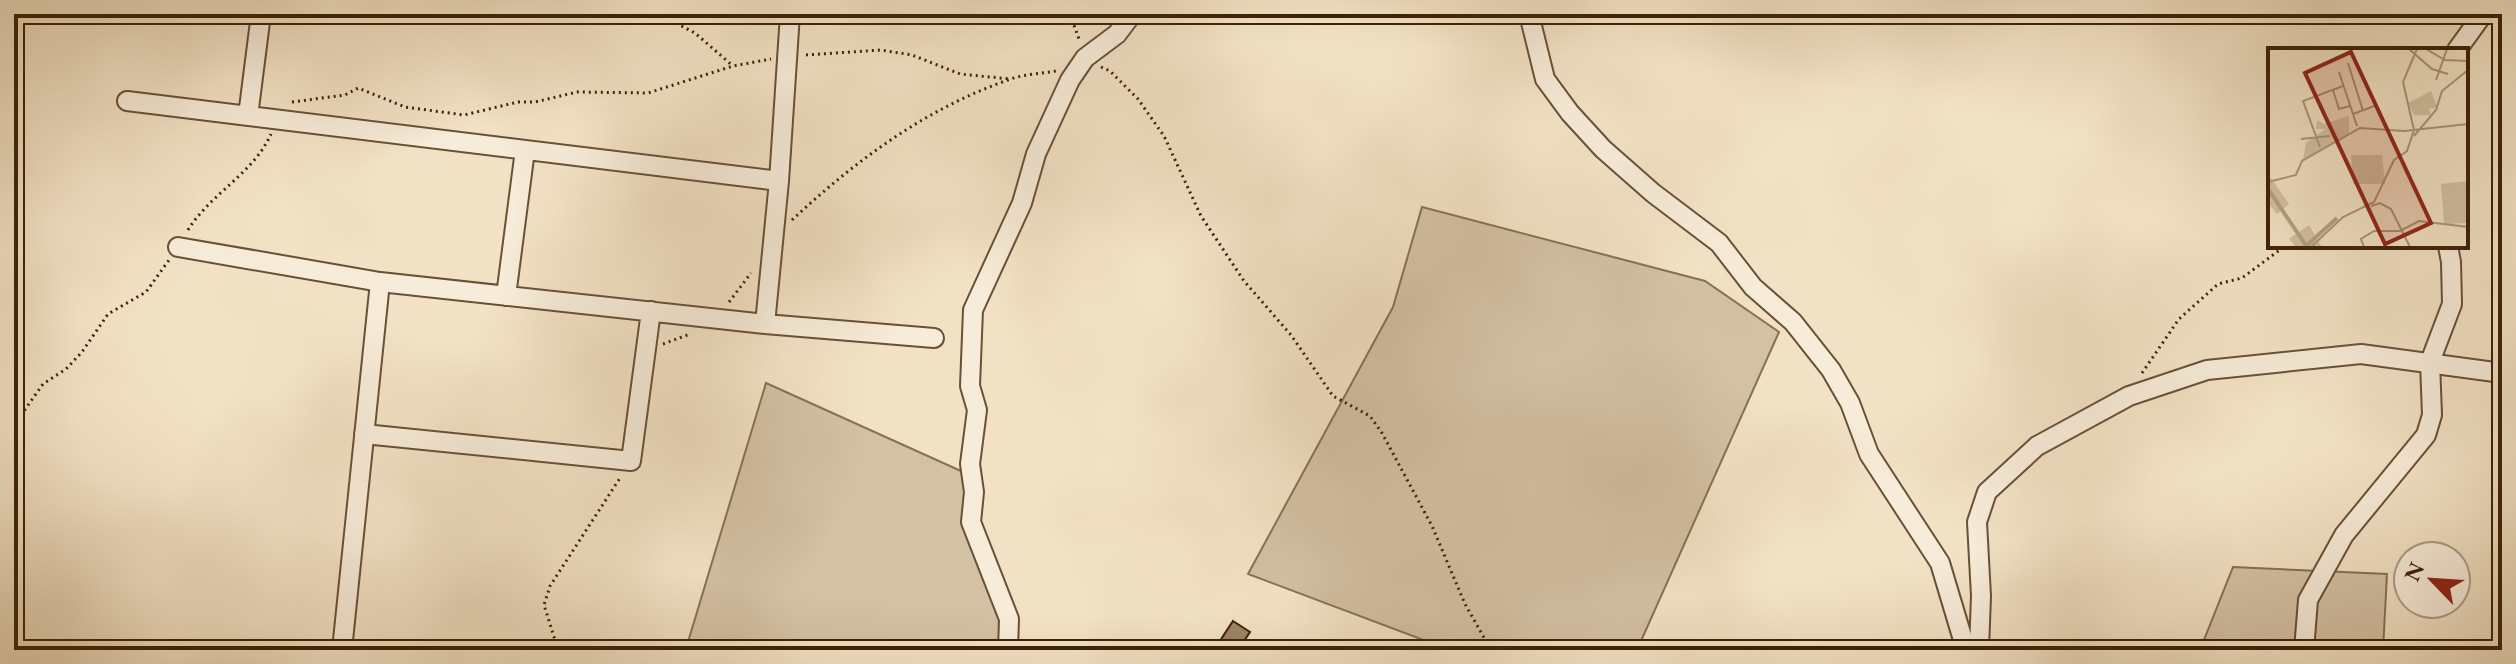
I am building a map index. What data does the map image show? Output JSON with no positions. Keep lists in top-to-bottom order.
{
  "north": "top left"
}
